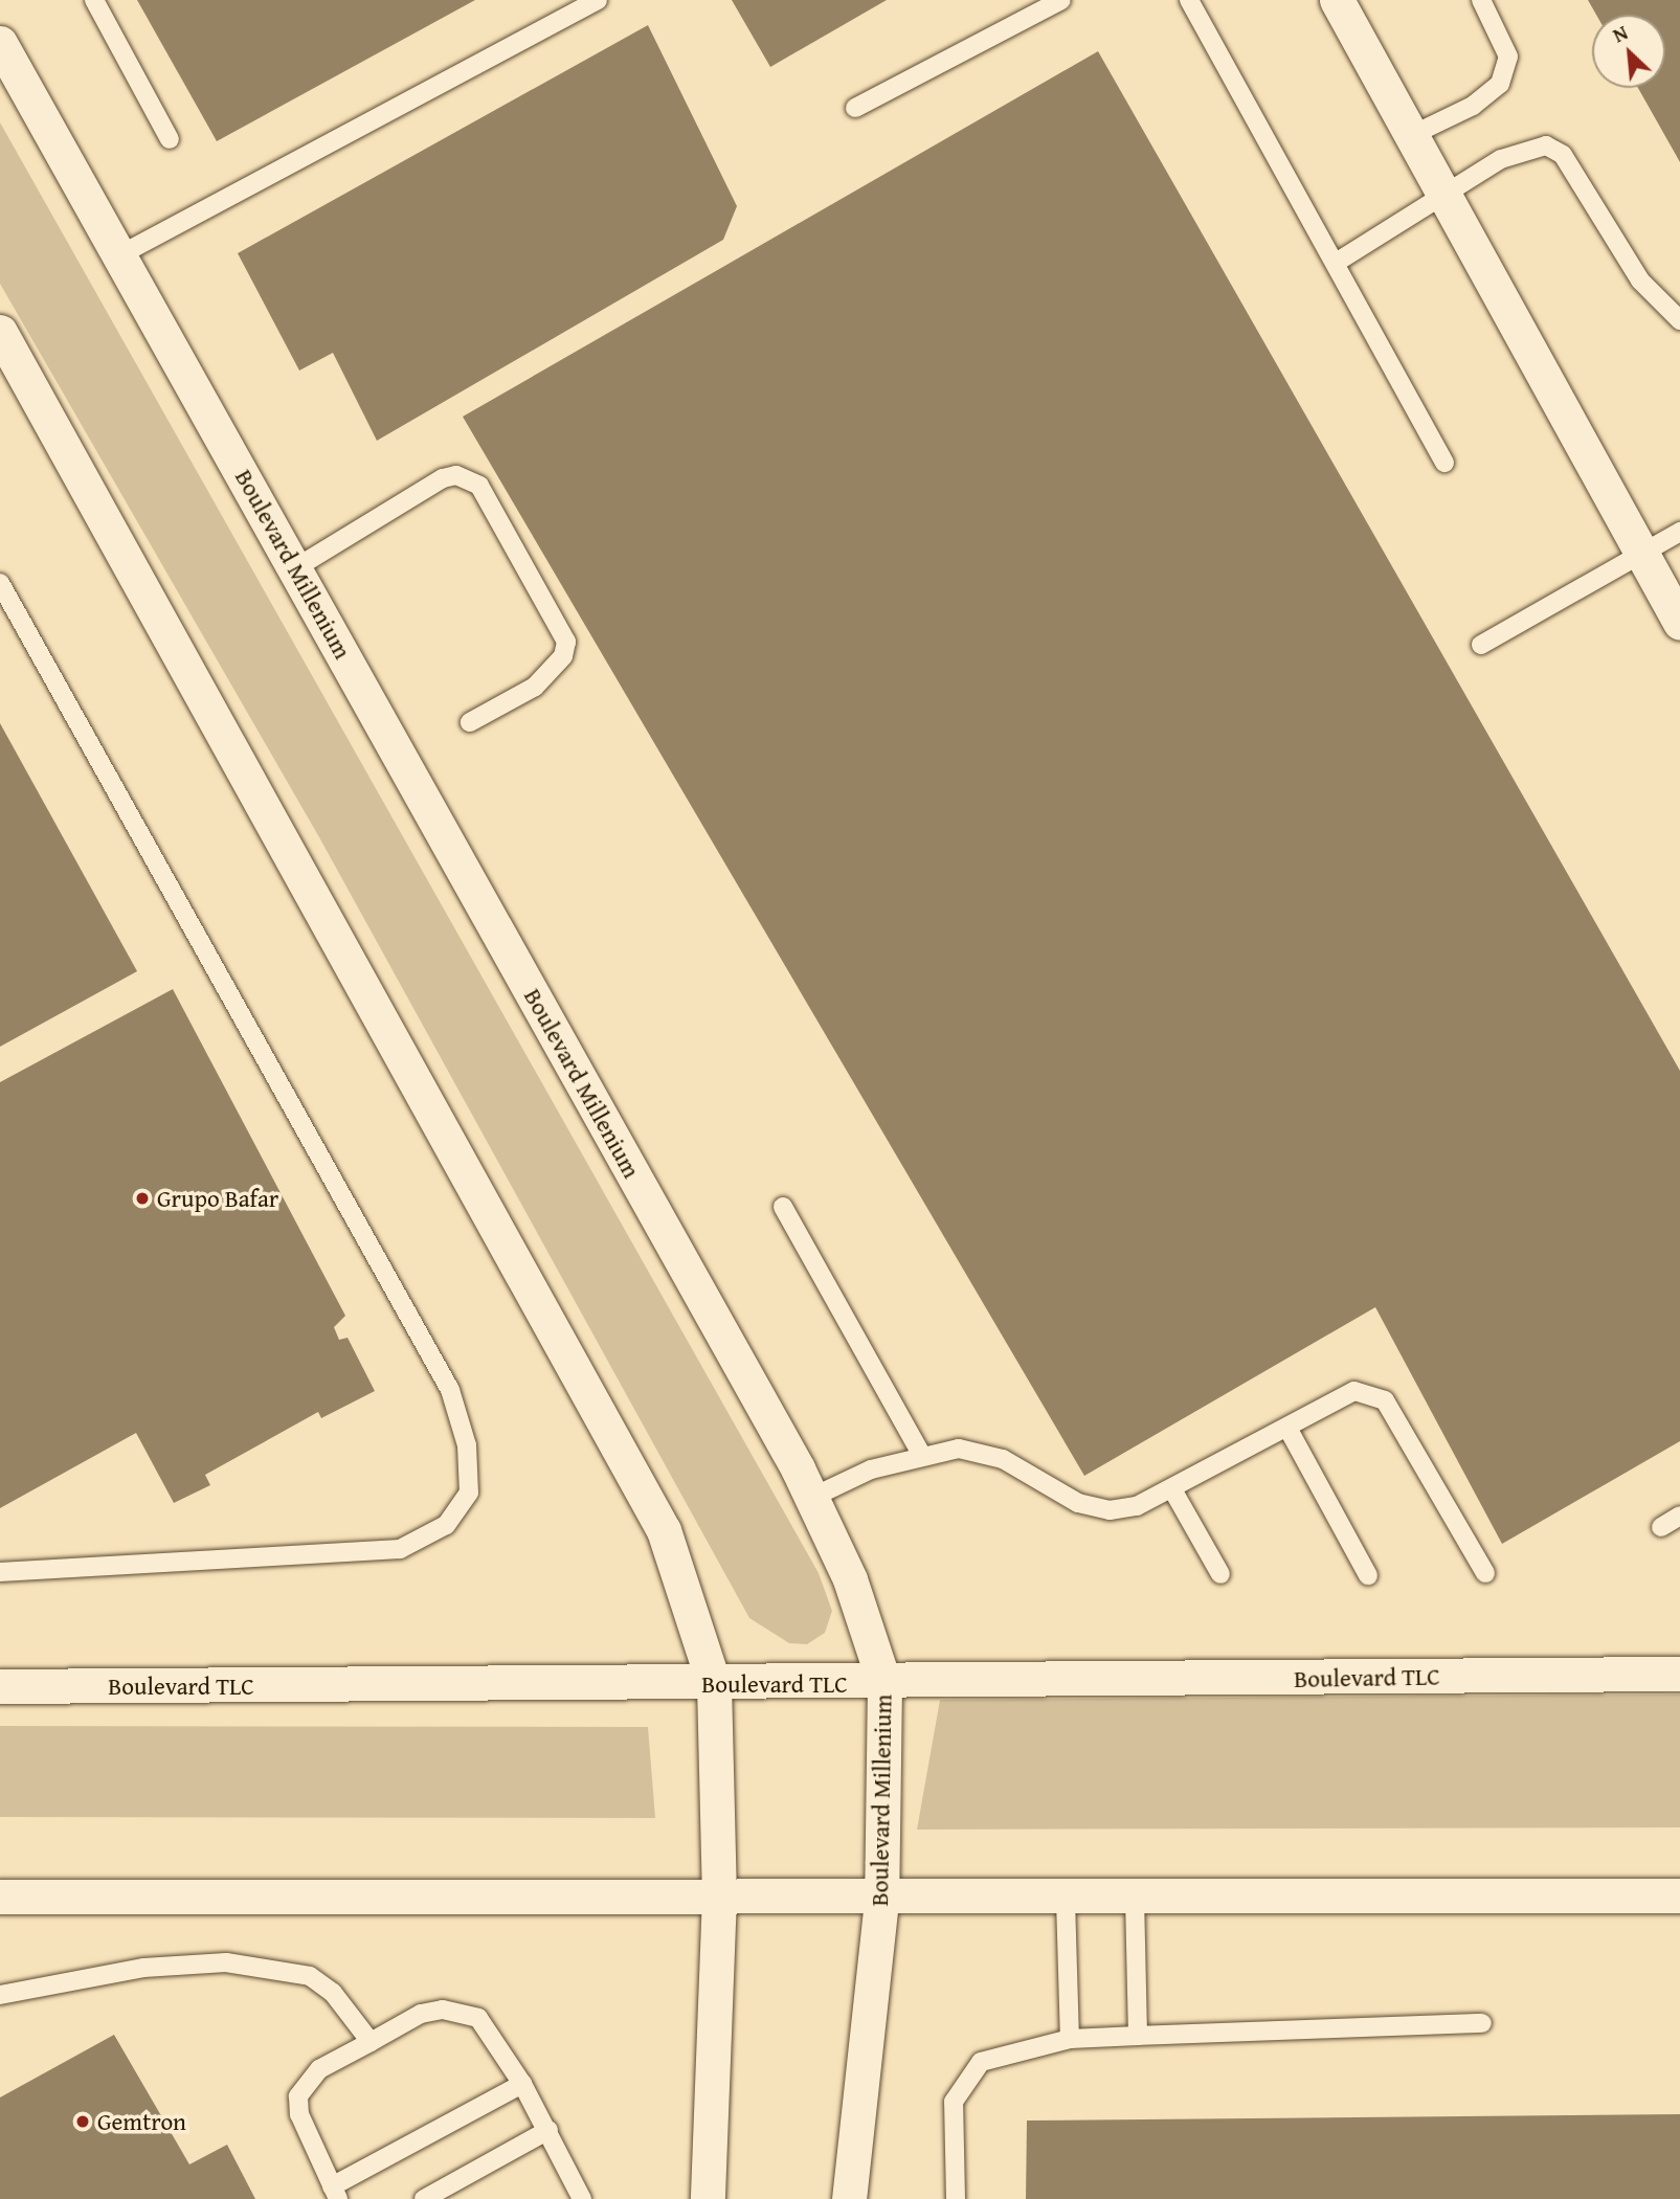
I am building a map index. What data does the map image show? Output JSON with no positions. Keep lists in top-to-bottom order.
{
  "streets": {
    "street": ["Boulevard Millenium", "Boulevard TLC"]
  },
  "crossings": [
    ["Boulevard Millenium", "Boulevard TLC"]
  ],
  "places": ["Grupo Bafar", "Gemtron"],
  "north": "top left"
}
